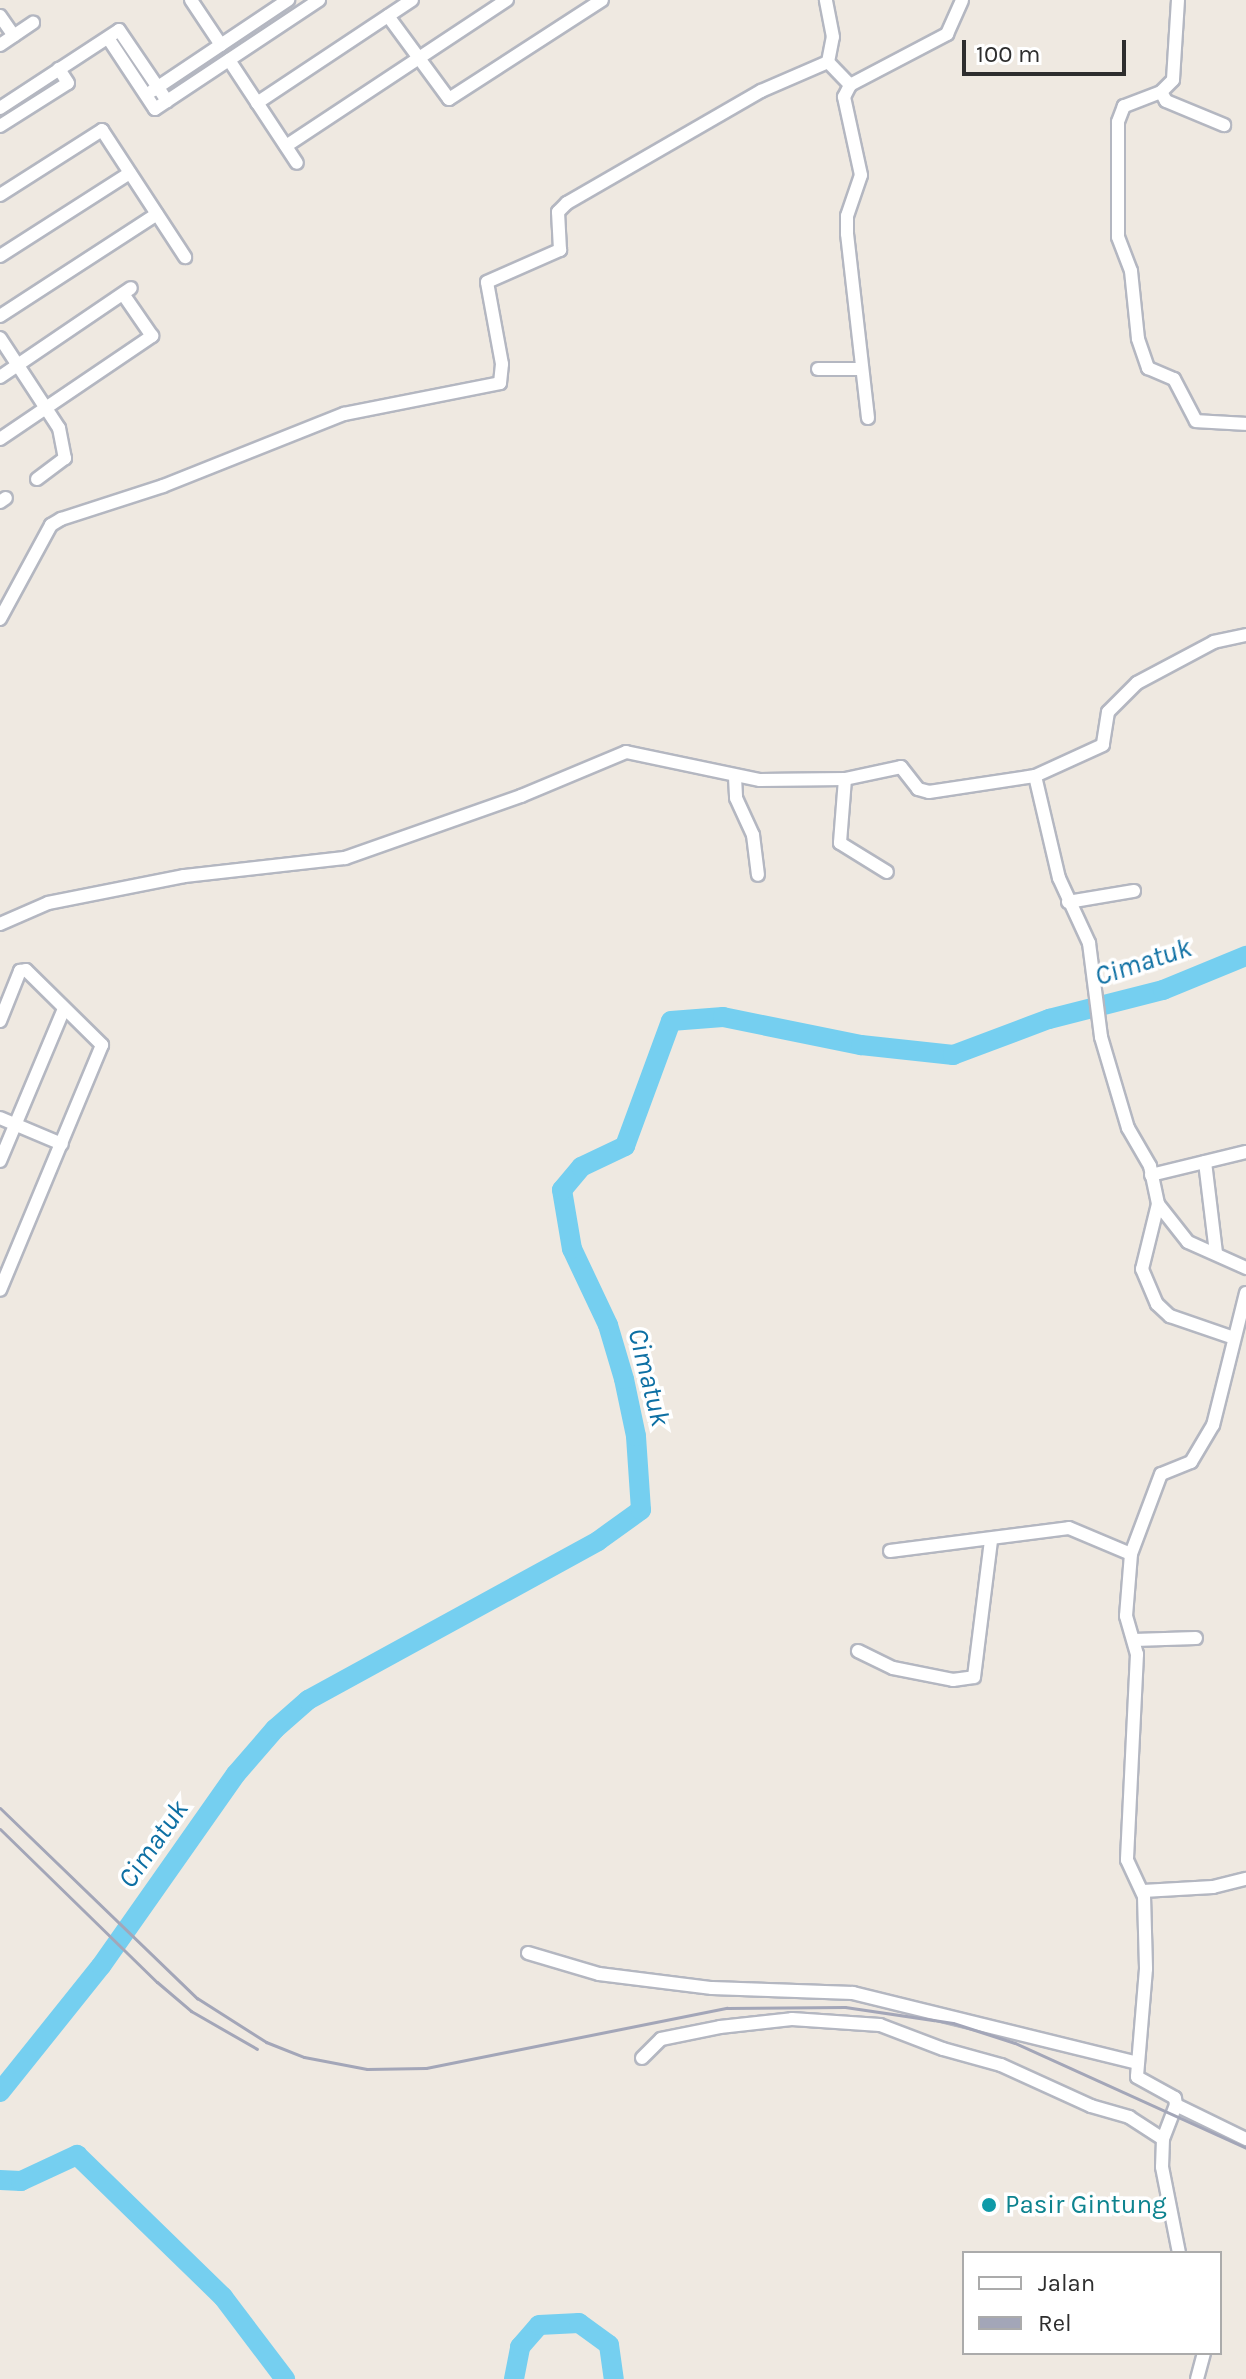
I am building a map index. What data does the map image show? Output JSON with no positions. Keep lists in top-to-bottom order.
{
  "water": ["Cimatuk"],
  "places": ["Pasir Gintung"],
  "legend": ["Jalan", "Rel"],
  "scale_bar": "100 m"
}
